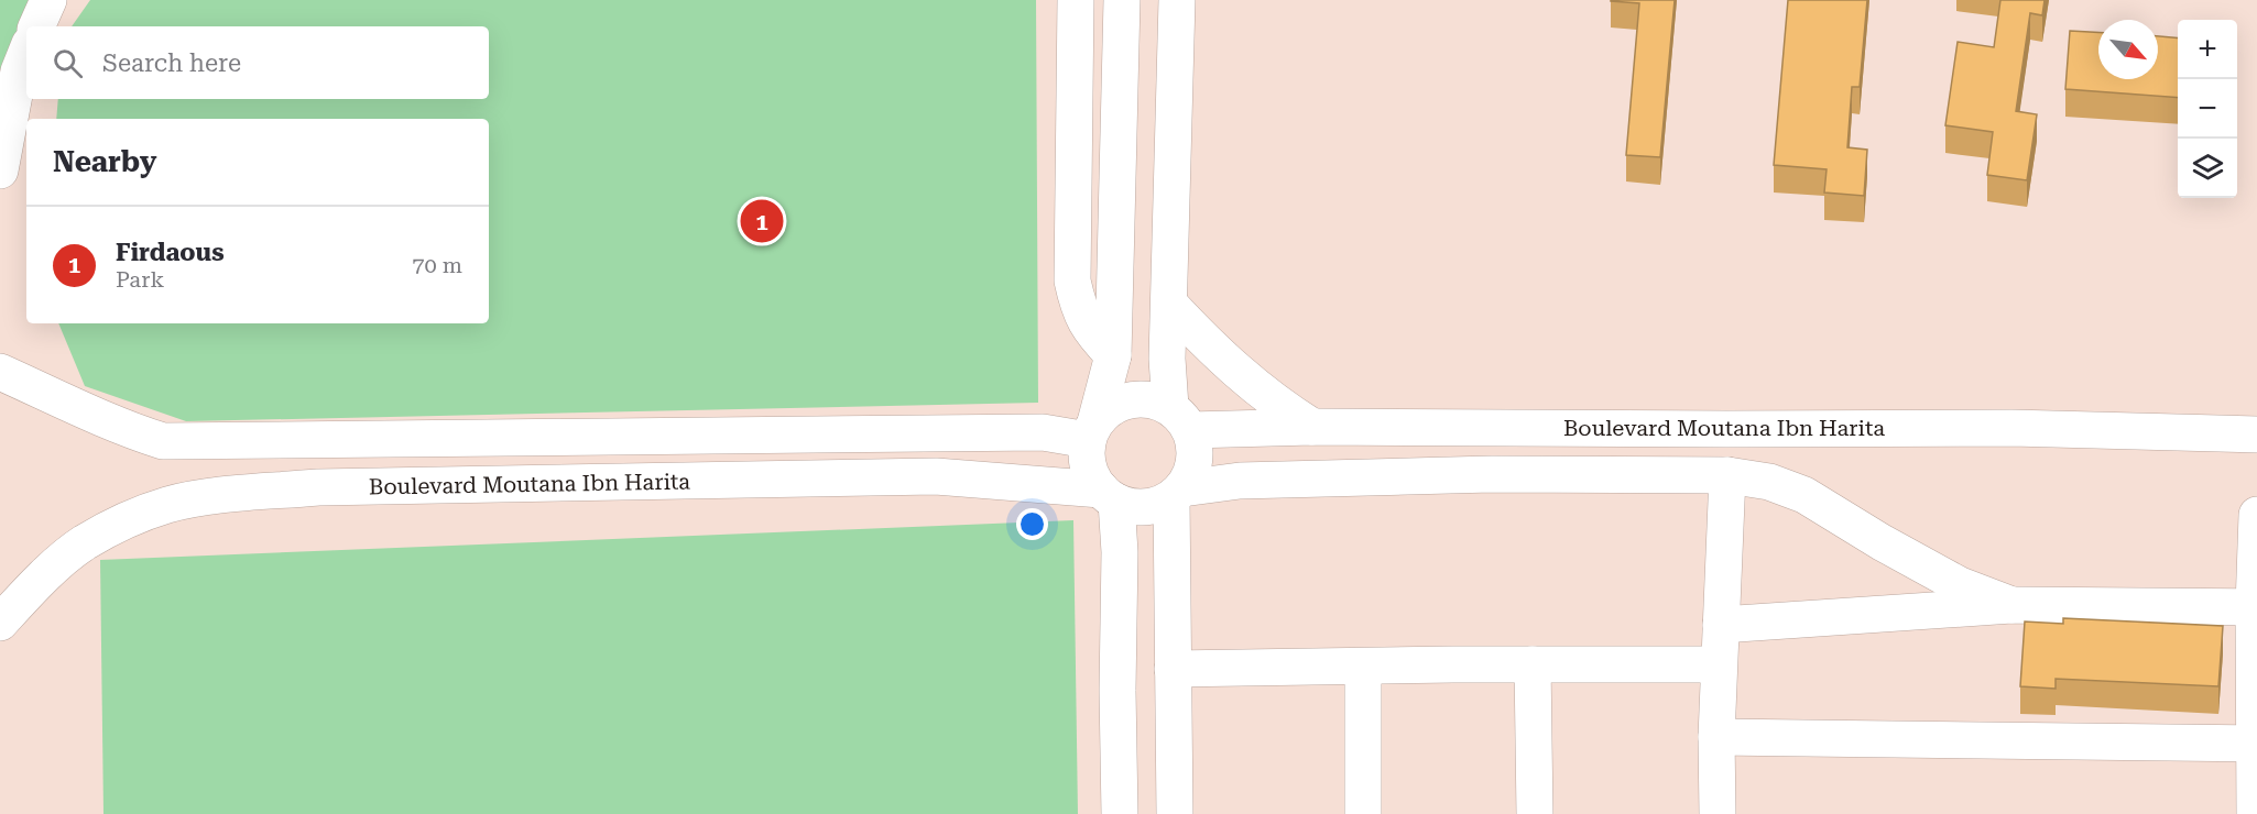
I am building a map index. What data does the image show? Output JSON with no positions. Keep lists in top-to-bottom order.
{
  "streets": {
    "street": ["Boulevard Moutana Ibn Harita"]
  },
  "north": "bottom right",
  "page": {
    "map_buttons": ["+", "−"],
    "search": "Search here",
    "heading": "Nearby",
    "pins": "1",
    "list": [
      {
        "mark": "1",
        "name": "Firdaous",
        "note": "Park",
        "value": "70 m"
      }
    ]
  }
}
